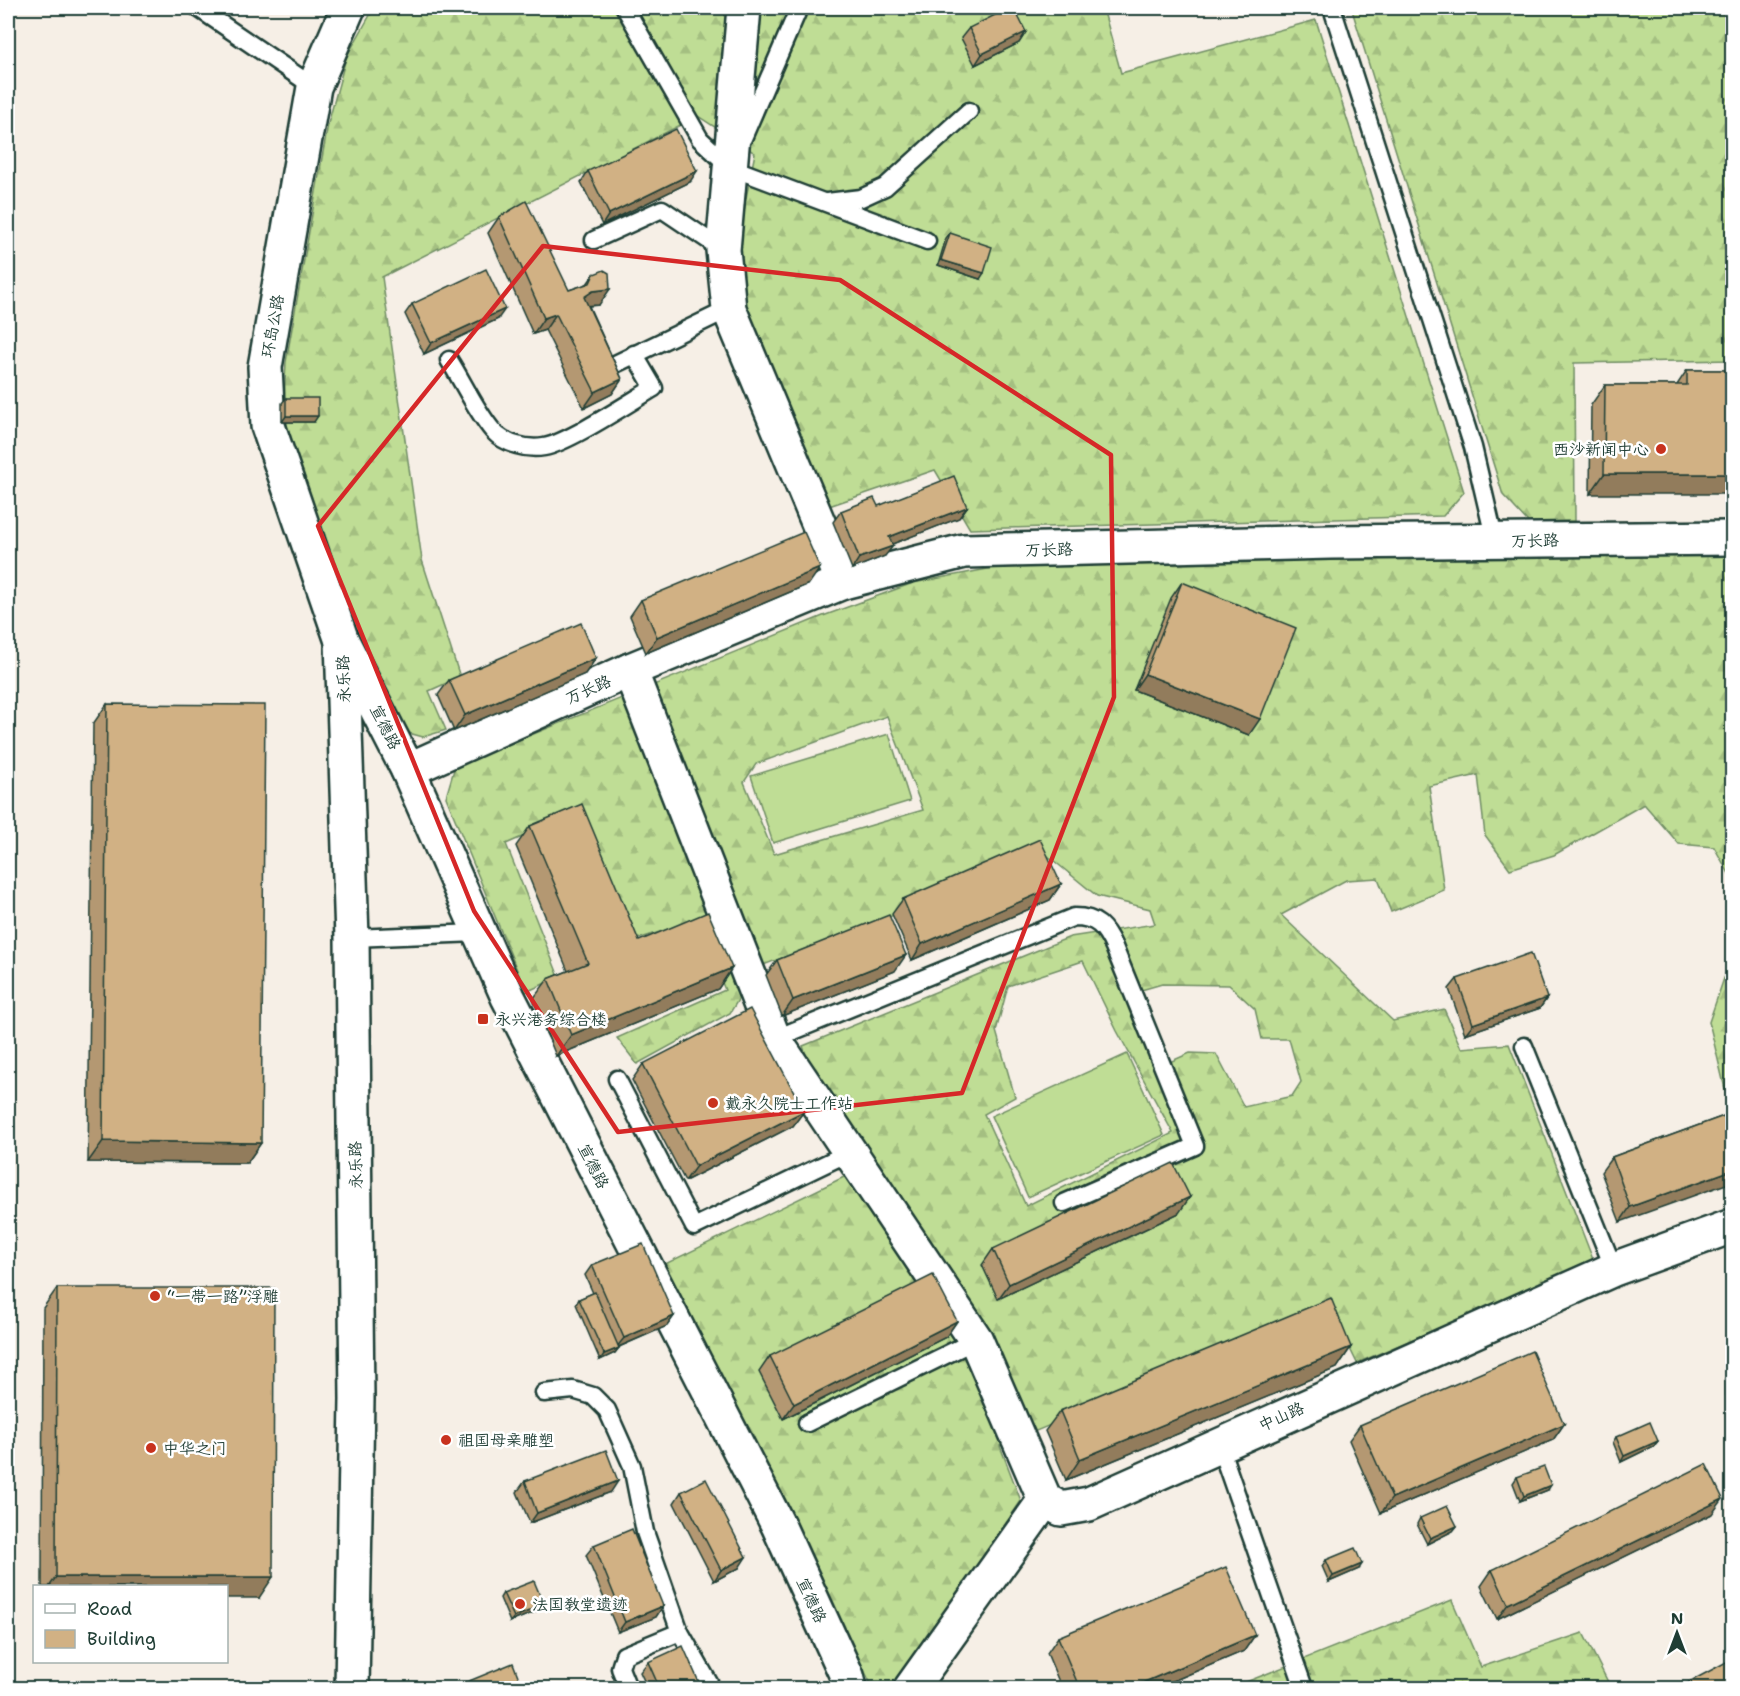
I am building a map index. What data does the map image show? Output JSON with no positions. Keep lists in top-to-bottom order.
{
  "streets": {
    "street": [
      "环岛公路",
      "万长路",
      "永乐路",
      "宣德路",
      "中山路"
    ]
  },
  "crossings": [
    ["环岛公路", "永乐路"],
    ["环岛公路", "宣德路"],
    ["万长路", "宣德路"],
    ["永乐路", "宣德路"]
  ],
  "places": {
    "other": [
      "西沙新闻中心",
      "戴永久院士工作站",
      "“一带一路”浮雕",
      "祖国母亲雕塑",
      "中华之门",
      "法国教堂遗迹"
    ],
    "transit": ["永兴港务综合楼"]
  },
  "legend": ["Road", "Building"],
  "north": "top"
}
